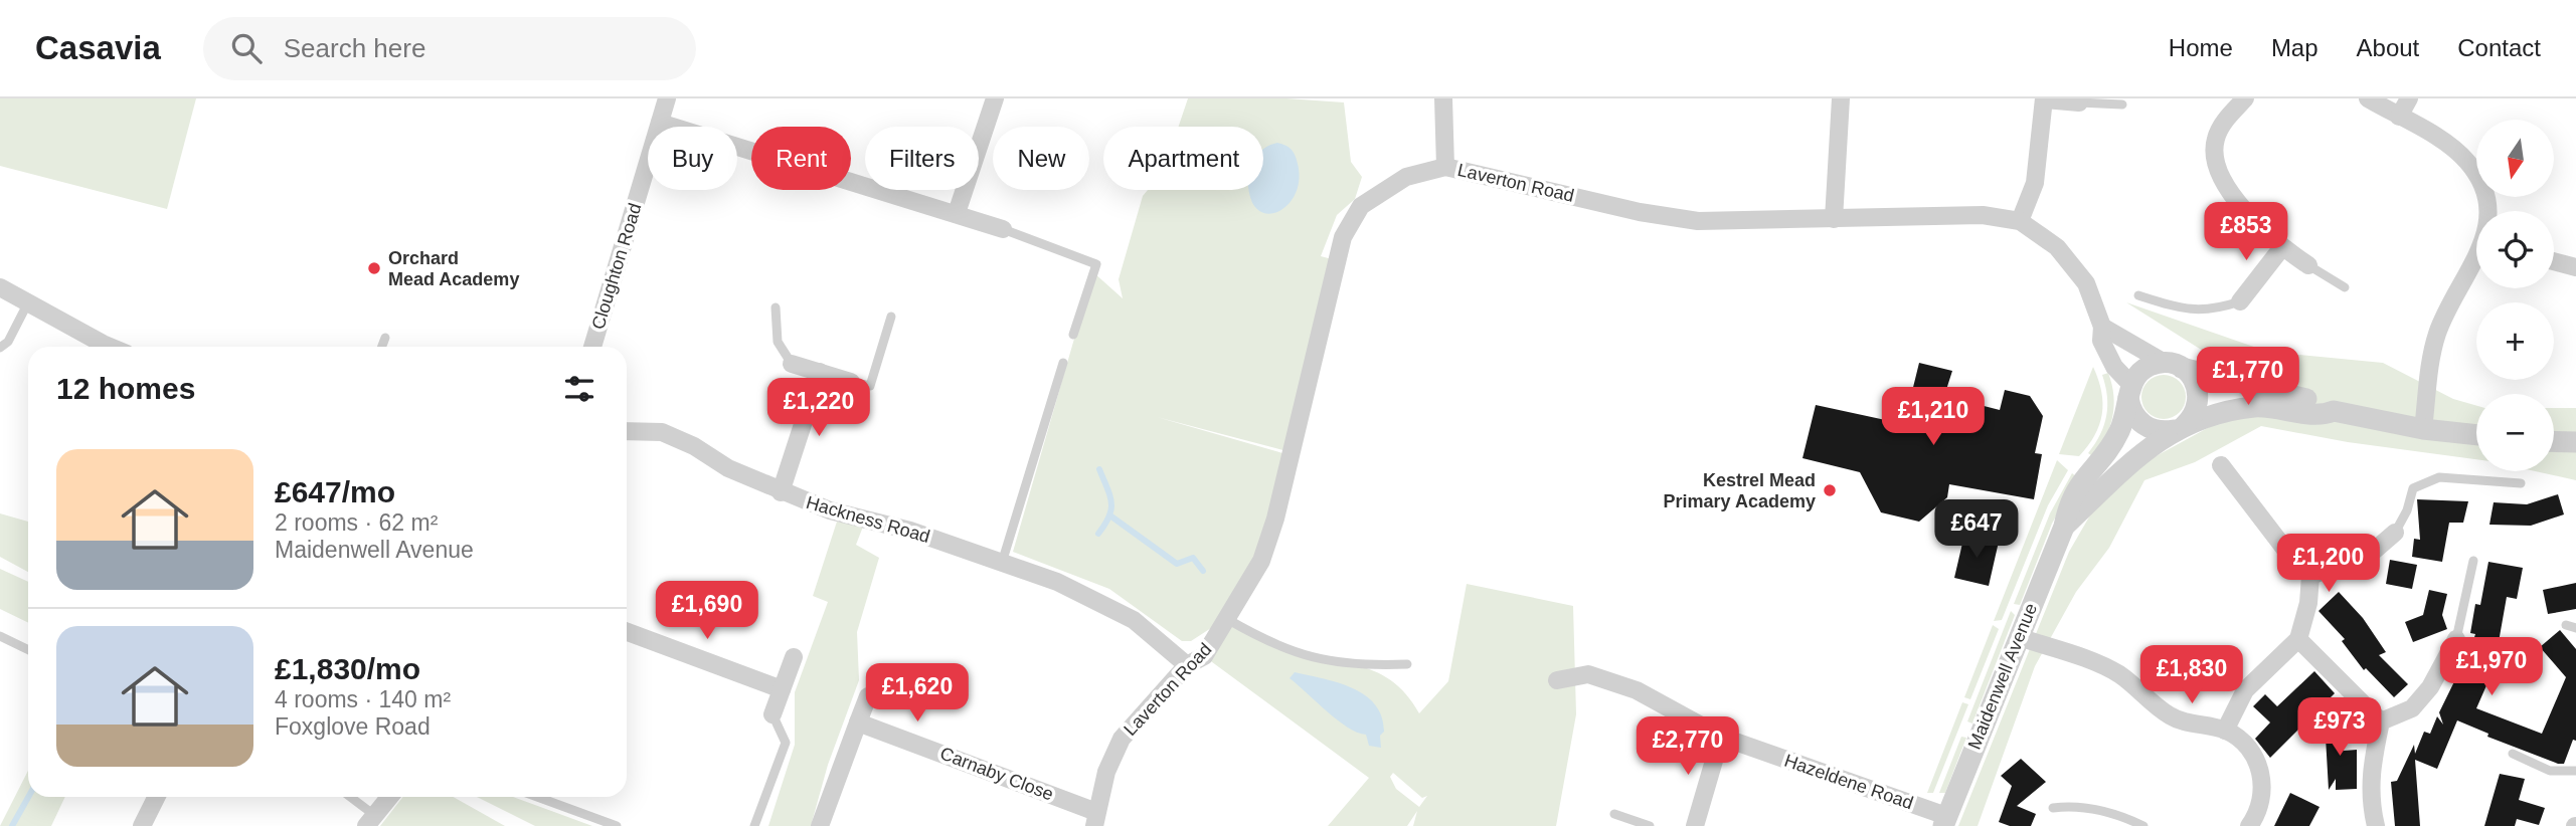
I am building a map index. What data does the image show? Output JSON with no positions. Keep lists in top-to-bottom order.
{
  "streets": {
    "street": [
      "Laverton Road",
      "Cloughton Road",
      "Hackness Road",
      "Maidenwell Avenue",
      "Carnaby Close",
      "Hazeldene Road"
    ]
  },
  "crossings": [
    ["Laverton Road", "Hackness Road"],
    ["Laverton Road", "Maidenwell Avenue"],
    ["Laverton Road", "Carnaby Close"],
    ["Maidenwell Avenue", "Hazeldene Road"]
  ],
  "places": ["Orchard Mead Academy", "Kestrel Mead Primary Academy"],
  "north": "bottom",
  "page": {
    "header": "Casavia",
    "search": "Search here",
    "nav": [
      "Home",
      "Map",
      "About",
      "Contact"
    ],
    "map_buttons": ["+", "−"],
    "chip": [
      "Buy",
      "Rent",
      "Filters",
      "New",
      "Apartment"
    ],
    "price": [
      "£853",
      "£1,770",
      "£1,220",
      "£1,210",
      "£647",
      "£1,200",
      "£1,690",
      "£1,970",
      "£1,830",
      "£1,620",
      "£973",
      "£2,770"
    ],
    "heading": "12 homes",
    "list": [
      {
        "name": "£647/mo",
        "note": "2 rooms · 62 m² · Maidenwell Avenue"
      },
      {
        "name": "£1,830/mo",
        "note": "4 rooms · 140 m² · Foxglove Road"
      }
    ]
  }
}
